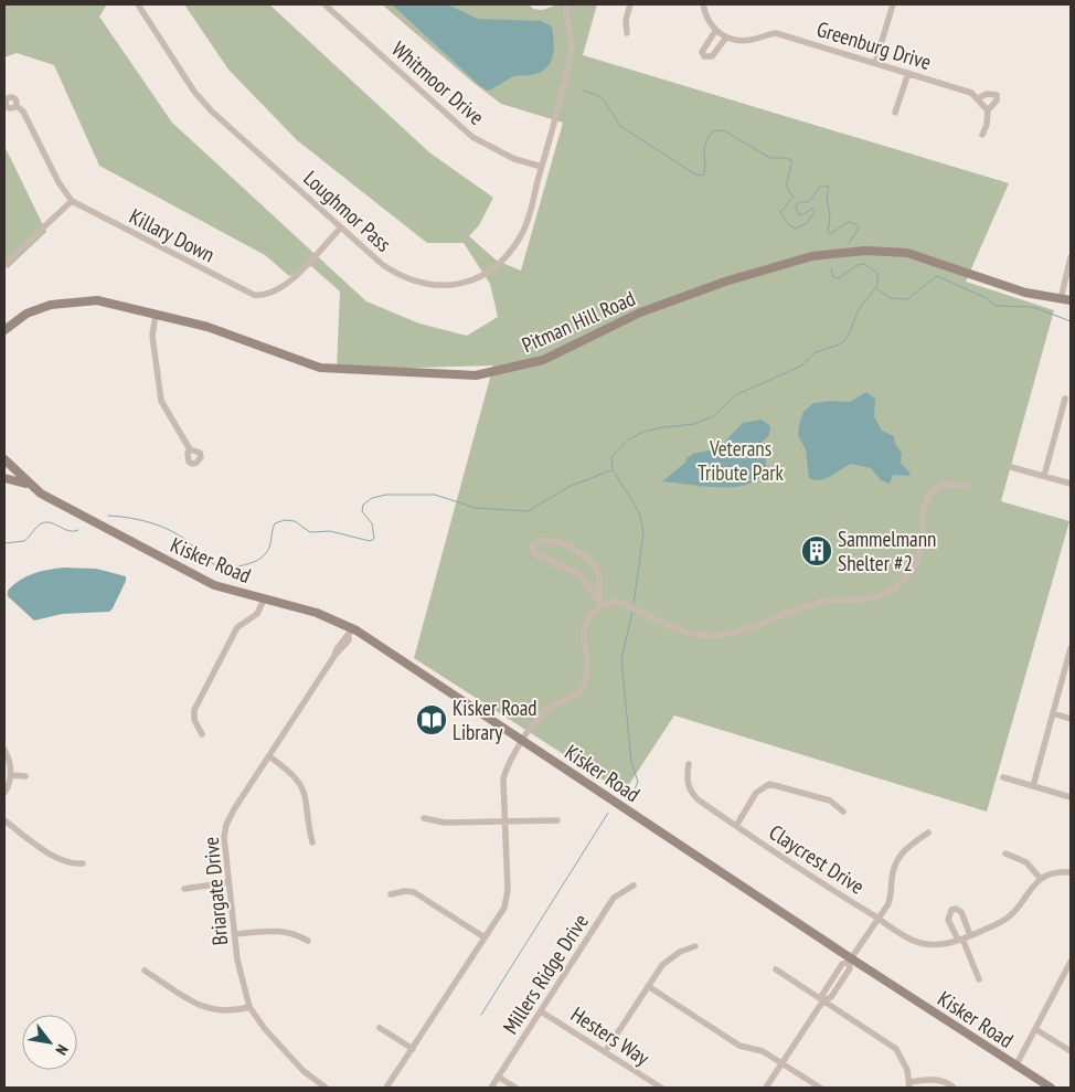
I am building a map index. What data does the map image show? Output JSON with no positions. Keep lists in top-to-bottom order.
{
  "streets": {
    "main road": ["Pitman Hill Road", "Kisker Road"],
    "street": [
      "Greenburg Drive",
      "Whitmoor Drive",
      "Loughmor Pass",
      "Killary Down",
      "Claycrest Drive",
      "Briargate Drive",
      "Millers Ridge Drive",
      "Hesters Way"
    ]
  },
  "crossings": [
    ["Whitmoor Drive", "Loughmor Pass"],
    ["Loughmor Pass", "Killary Down"],
    ["Kisker Road", "Briargate Drive"],
    ["Millers Ridge Drive", "Hesters Way"]
  ],
  "parks": ["Veterans Tribute Park"],
  "places": {
    "building": ["Sammelmann Shelter #2"],
    "library": ["Kisker Road Library"]
  },
  "north": "bottom right"
}
